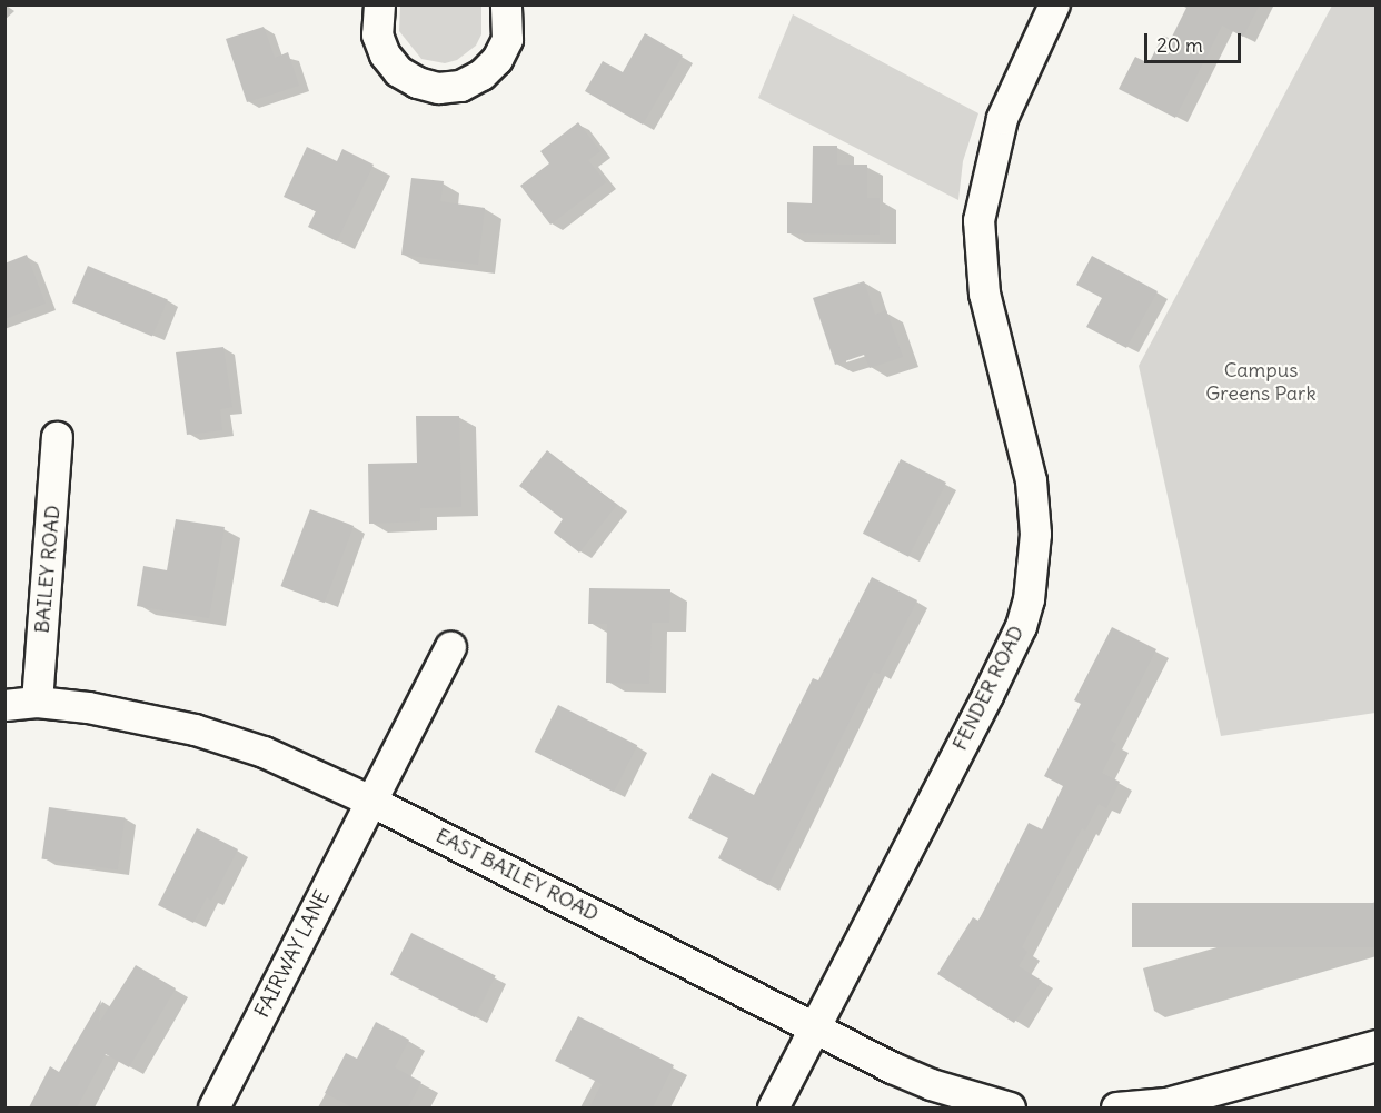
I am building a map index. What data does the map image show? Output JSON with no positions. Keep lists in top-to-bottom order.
{
  "streets": {
    "street": [
      "BAILEY ROAD",
      "FENDER ROAD",
      "EAST BAILEY ROAD",
      "FAIRWAY LANE"
    ]
  },
  "crossings": [
    ["BAILEY ROAD", "EAST BAILEY ROAD"],
    ["FENDER ROAD", "EAST BAILEY ROAD"],
    ["EAST BAILEY ROAD", "FAIRWAY LANE"]
  ],
  "parks": ["Campus Greens Park"],
  "scale_bar": "20 m"
}
